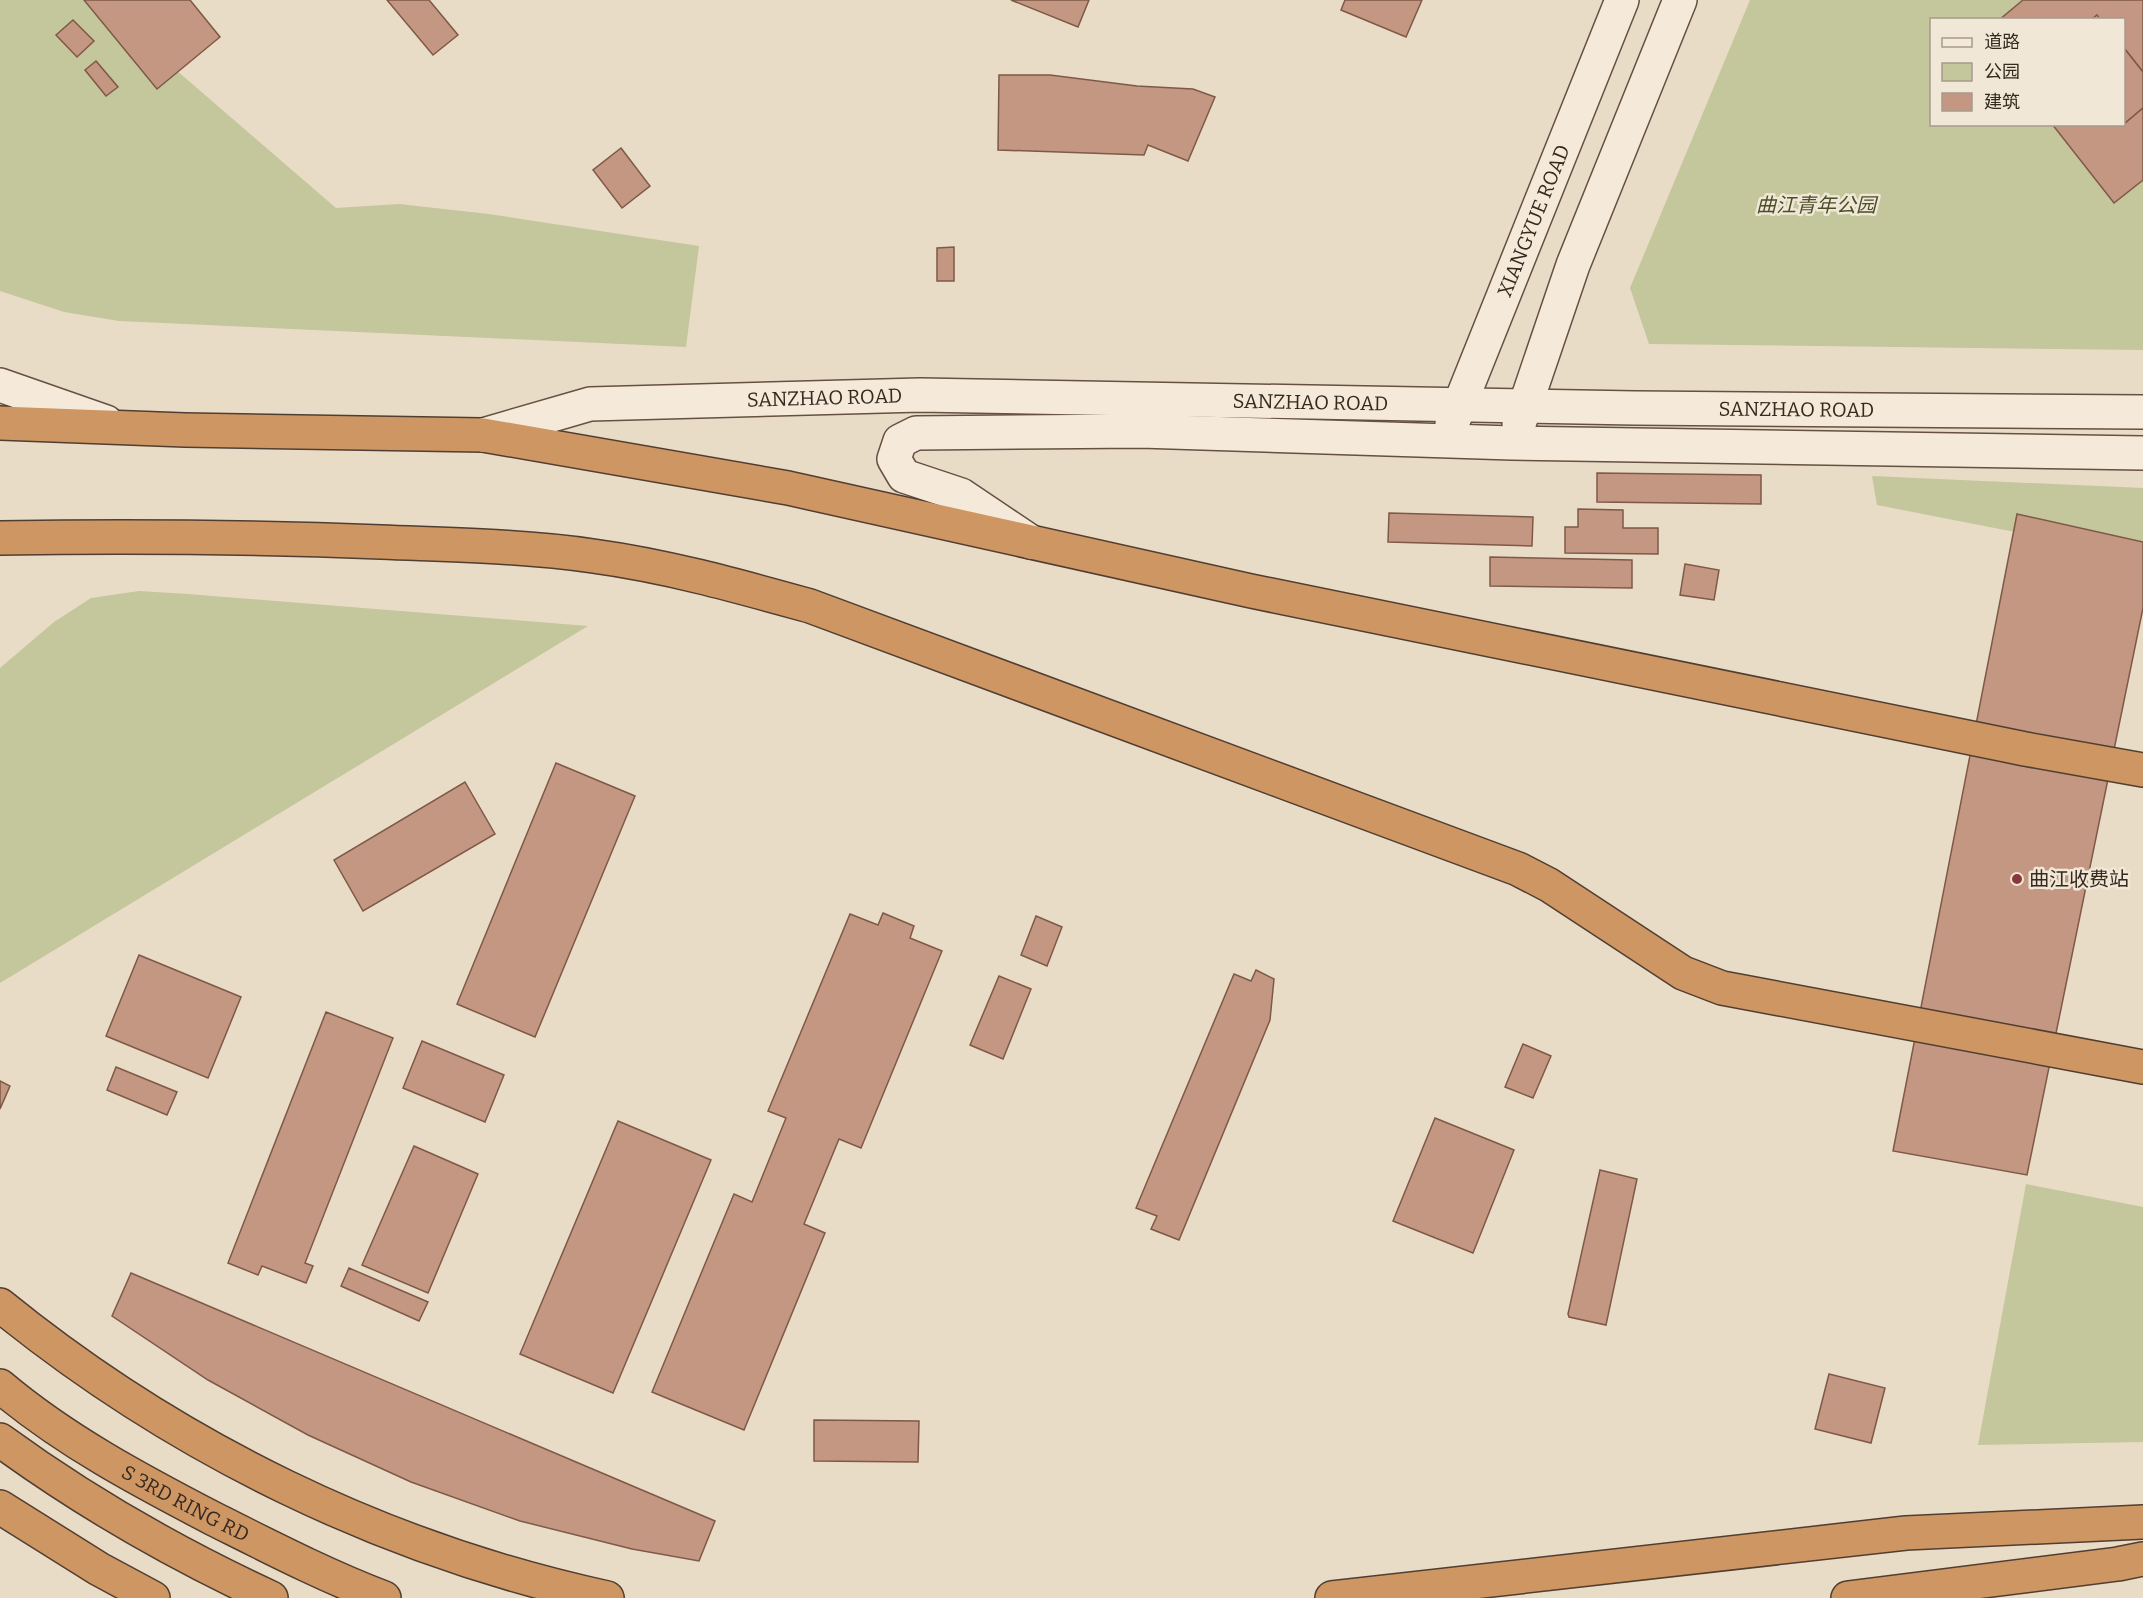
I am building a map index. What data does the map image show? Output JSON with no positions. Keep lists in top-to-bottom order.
{
  "streets": {
    "highway": ["S 3RD RING RD"],
    "street": ["XIANGYUE ROAD", "SANZHAO ROAD"]
  },
  "crossings": [
    ["XIANGYUE ROAD", "SANZHAO ROAD"]
  ],
  "parks": ["曲江青年公园"],
  "places": ["曲江收费站"],
  "legend": ["道路", "公园", "建筑"]
}
